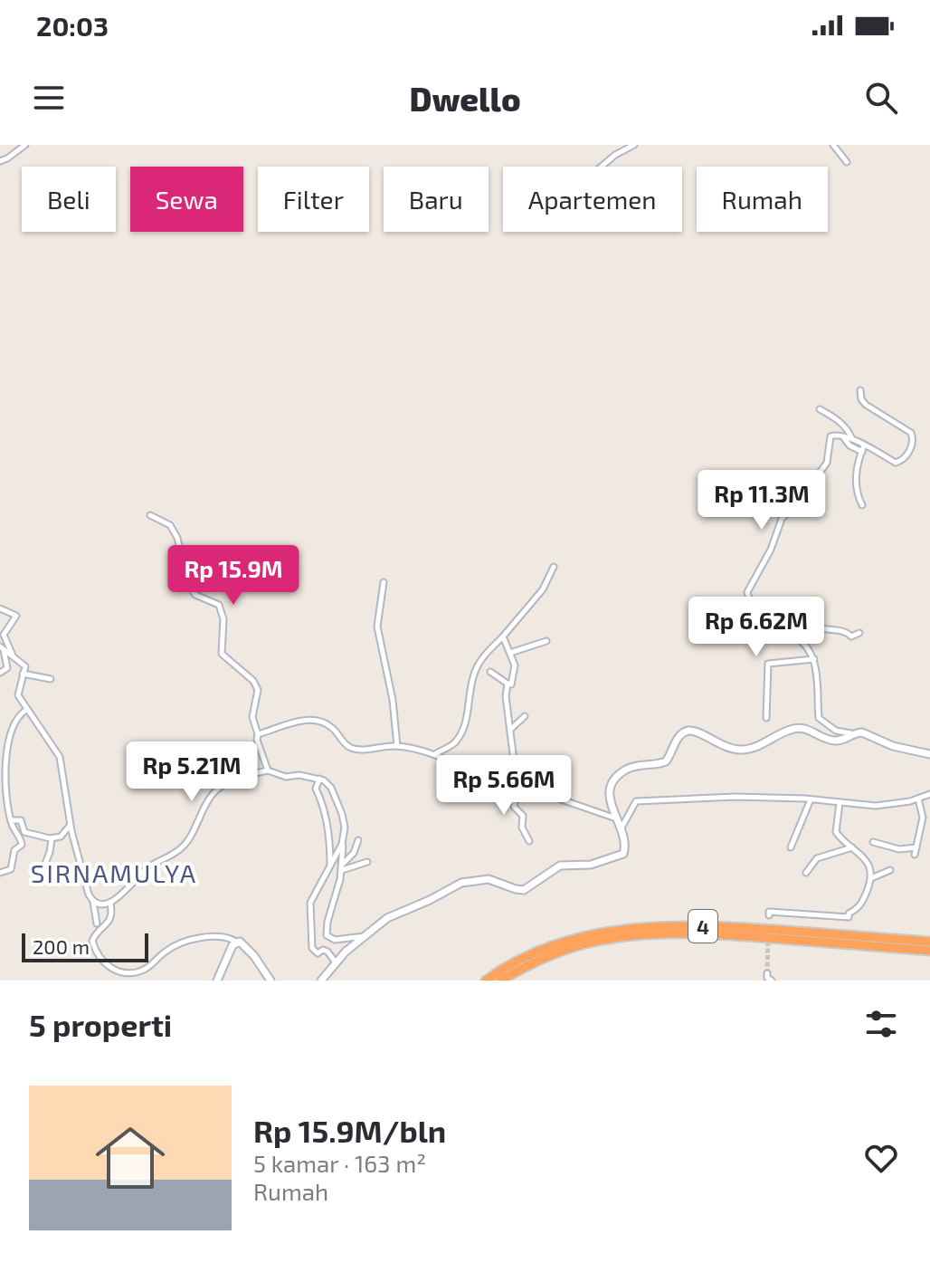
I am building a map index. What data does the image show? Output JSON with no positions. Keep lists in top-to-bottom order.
{
  "streets": {
    "highway": ["4"]
  },
  "districts": ["SIRNAMULYA"],
  "scale_bar": "200 m",
  "page": {
    "status": "20:03",
    "header": "Dwello",
    "chip": [
      "Beli",
      "Sewa",
      "Filter",
      "Baru",
      "Apartemen",
      "Rumah"
    ],
    "price": [
      "Rp 11.3M",
      "Rp 15.9M",
      "Rp 6.62M",
      "Rp 5.21M",
      "Rp 5.66M"
    ],
    "scale": "200 m",
    "heading": "5 properti",
    "list": [
      {
        "name": "Rp 15.9M/bln",
        "note": "5 kamar · 163 m² · Rumah"
      }
    ]
  }
}
